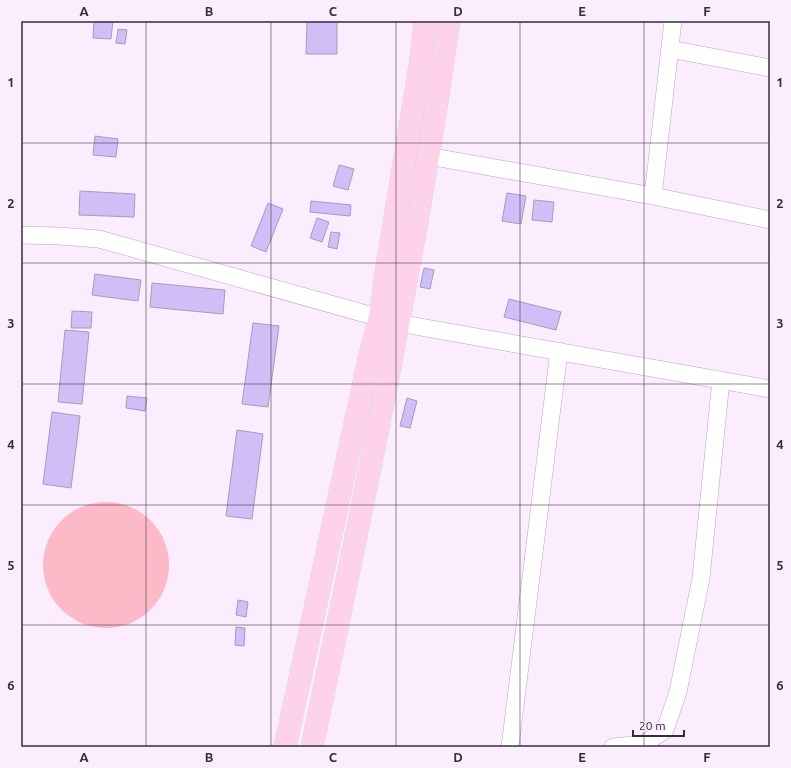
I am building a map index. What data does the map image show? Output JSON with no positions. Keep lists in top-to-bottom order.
{
  "scale_bar": "20 m",
  "grid": {
    "columns": [
      "A",
      "B",
      "C",
      "D",
      "E",
      "F"
    ],
    "rows": [
      "1",
      "2",
      "3",
      "4",
      "5",
      "6"
    ]
  }
}
